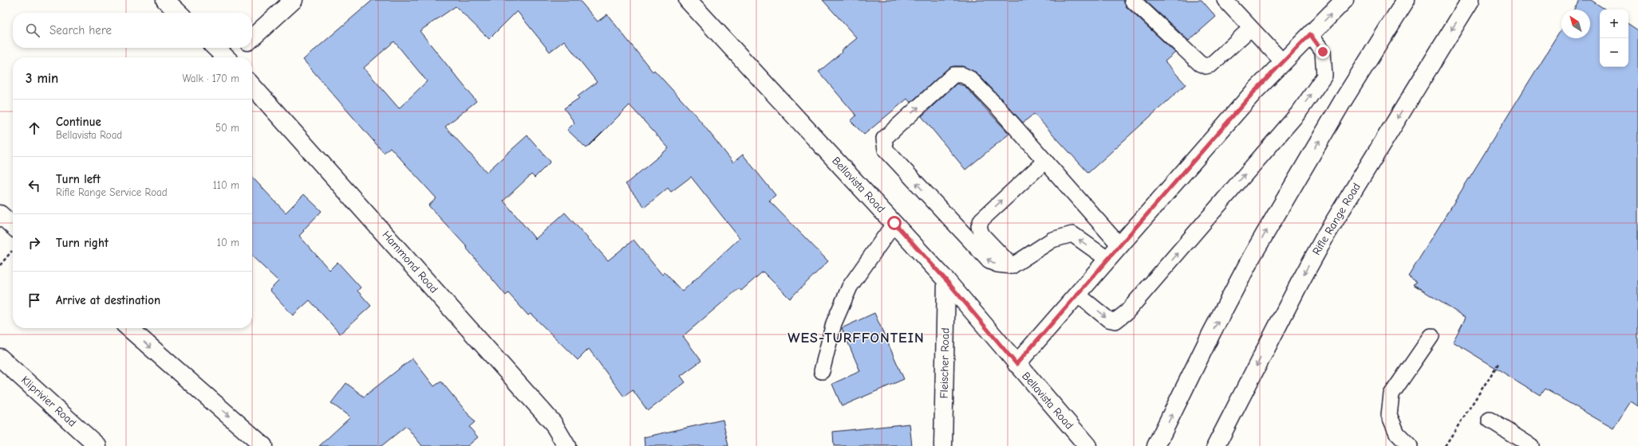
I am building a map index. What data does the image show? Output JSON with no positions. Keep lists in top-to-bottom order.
{
  "streets": {
    "street": [
      "Bellavista Road",
      "Rifle Range Road",
      "Hammond Road",
      "Fleischer Road",
      "Kliprivier Road"
    ]
  },
  "crossings": [
    ["Bellavista Road", "Fleischer Road"]
  ],
  "districts": ["WES-TURFFONTEIN"],
  "north": "top left",
  "page": {
    "map_buttons": ["+", "−"],
    "search": "Search here",
    "heading": ["3 min", "Walk · 170 m"],
    "list": [
      ["Continue", "Bellavista Road", "50 m"],
      ["Turn left", "Rifle Range Service Road", "110 m"],
      ["Turn right", "10 m"],
      "Arrive at destination"
    ]
  }
}
